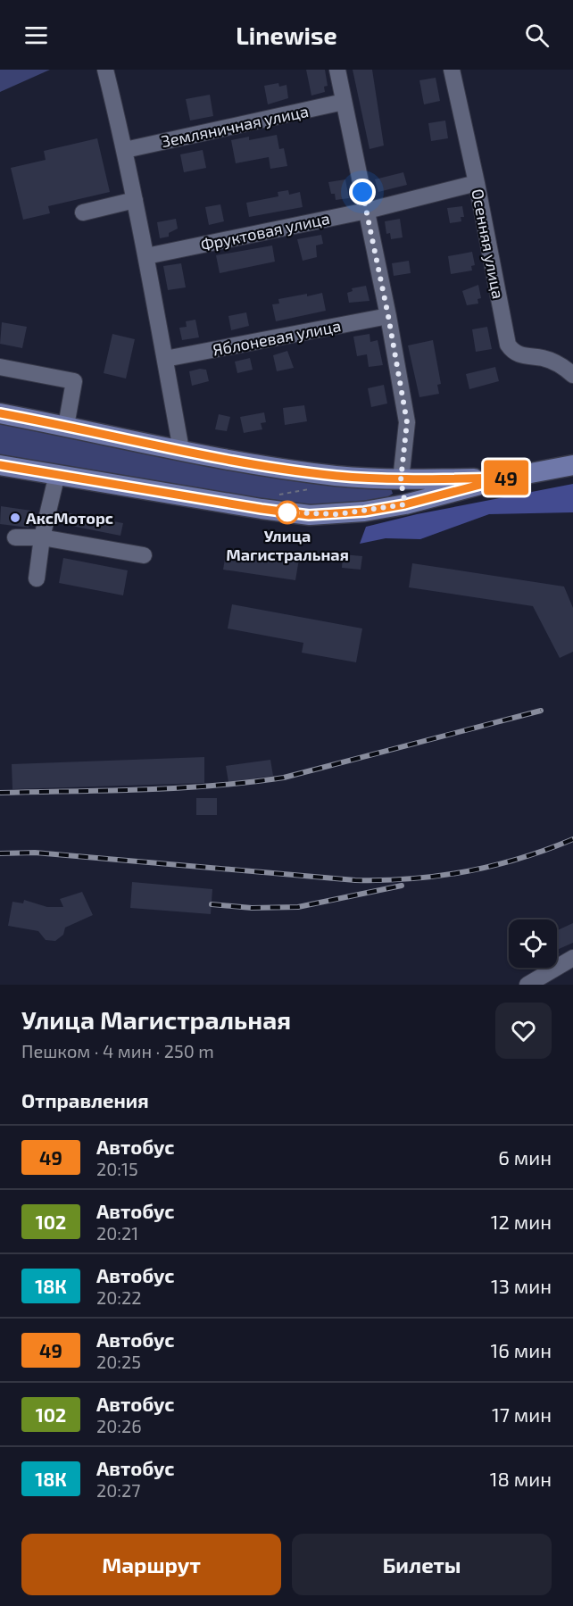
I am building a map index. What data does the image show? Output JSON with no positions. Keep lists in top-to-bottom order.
{
  "streets": {
    "street": [
      "Земляничная улица",
      "Фруктовая улица",
      "Осенняя улица",
      "Яблоневая улица"
    ]
  },
  "crossings": [
    ["Фруктовая улица", "Осенняя улица"]
  ],
  "places": ["Улица Магистральная", "АксМоторс"],
  "lines": ["bus line 49"],
  "page": {
    "header": "Linewise",
    "on_map": "49",
    "heading": [
      ["Улица Магистральная", "Пешком · 4 мин · 250 m"],
      "Отправления"
    ],
    "list": [
      {
        "mark": "49",
        "name": "Автобус",
        "note": "20:15",
        "value": "6 мин"
      },
      {
        "mark": "102",
        "name": "Автобус",
        "note": "20:21",
        "value": "12 мин"
      },
      {
        "mark": "18К",
        "name": "Автобус",
        "note": "20:22",
        "value": "13 мин"
      },
      {
        "mark": "49",
        "name": "Автобус",
        "note": "20:25",
        "value": "16 мин"
      },
      {
        "mark": "102",
        "name": "Автобус",
        "note": "20:26",
        "value": "17 мин"
      },
      {
        "mark": "18К",
        "name": "Автобус",
        "note": "20:27",
        "value": "18 мин"
      }
    ],
    "buttons": ["Маршрут", "Билеты"]
  }
}
